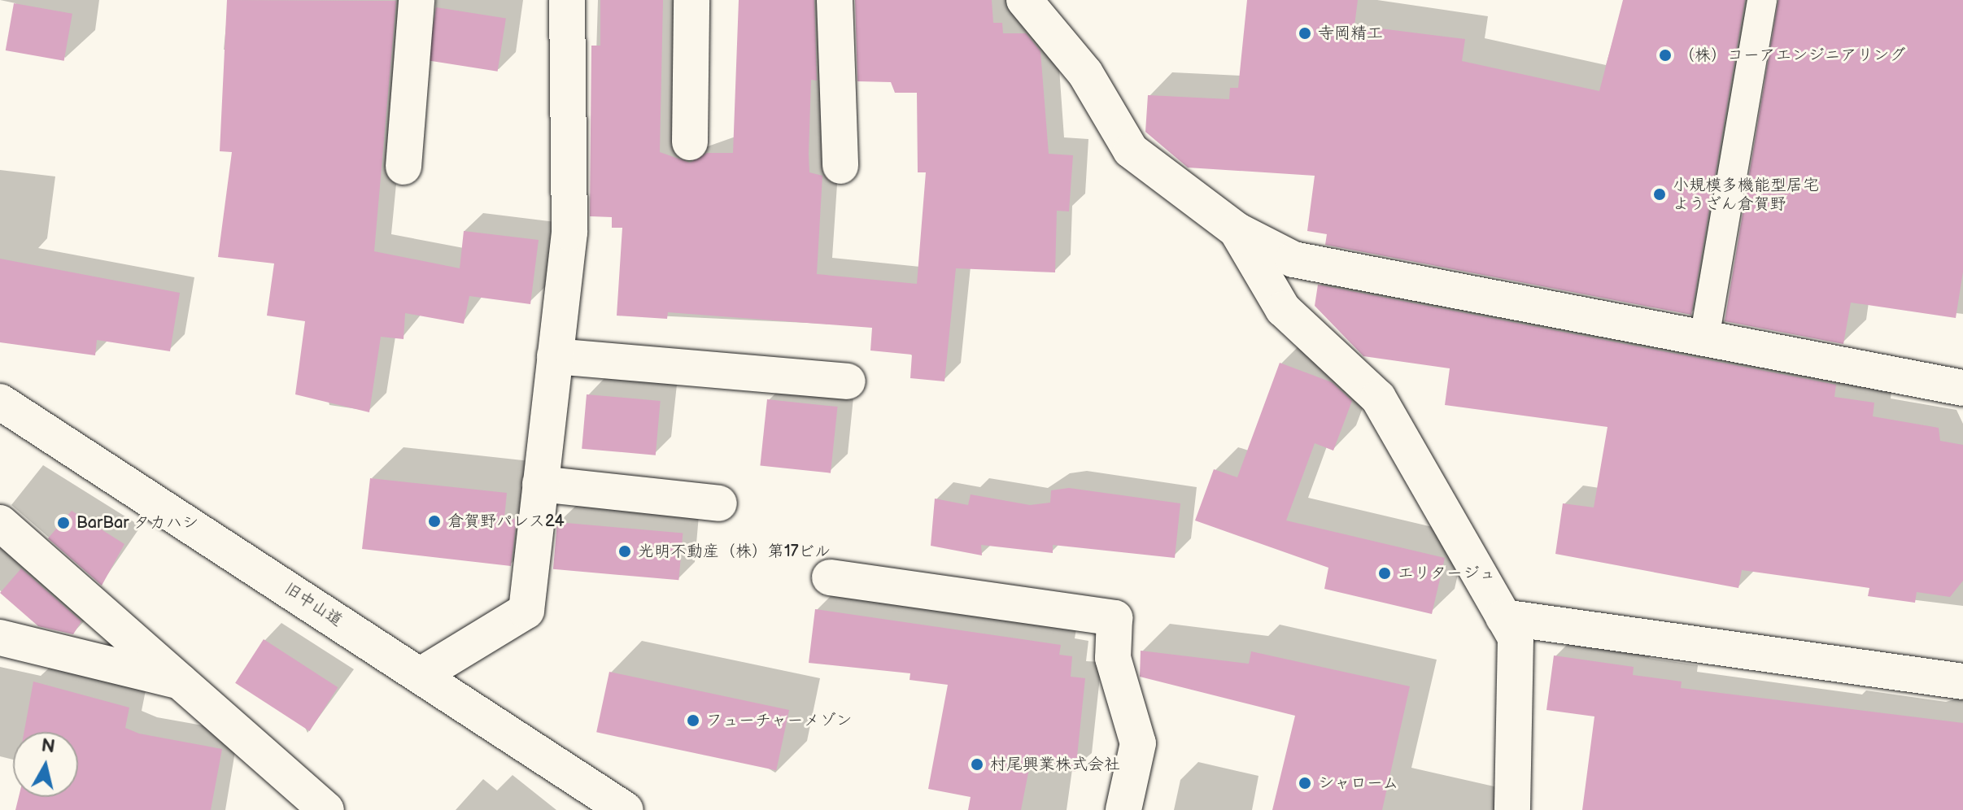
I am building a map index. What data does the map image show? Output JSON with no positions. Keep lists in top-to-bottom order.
{
  "streets": {
    "street": ["旧中山道"]
  },
  "places": [
    "寺岡精工",
    "（株）コーアエンジニアリング",
    "小規模多機能型居宅 ようざん倉賀野",
    "倉賀野パレス24",
    "BarBar タカハシ",
    "光明不動産（株）第17ビル",
    "エリタージュ",
    "フューチャーメゾン",
    "村尾興業株式会社",
    "シャローム"
  ],
  "north": "top"
}
